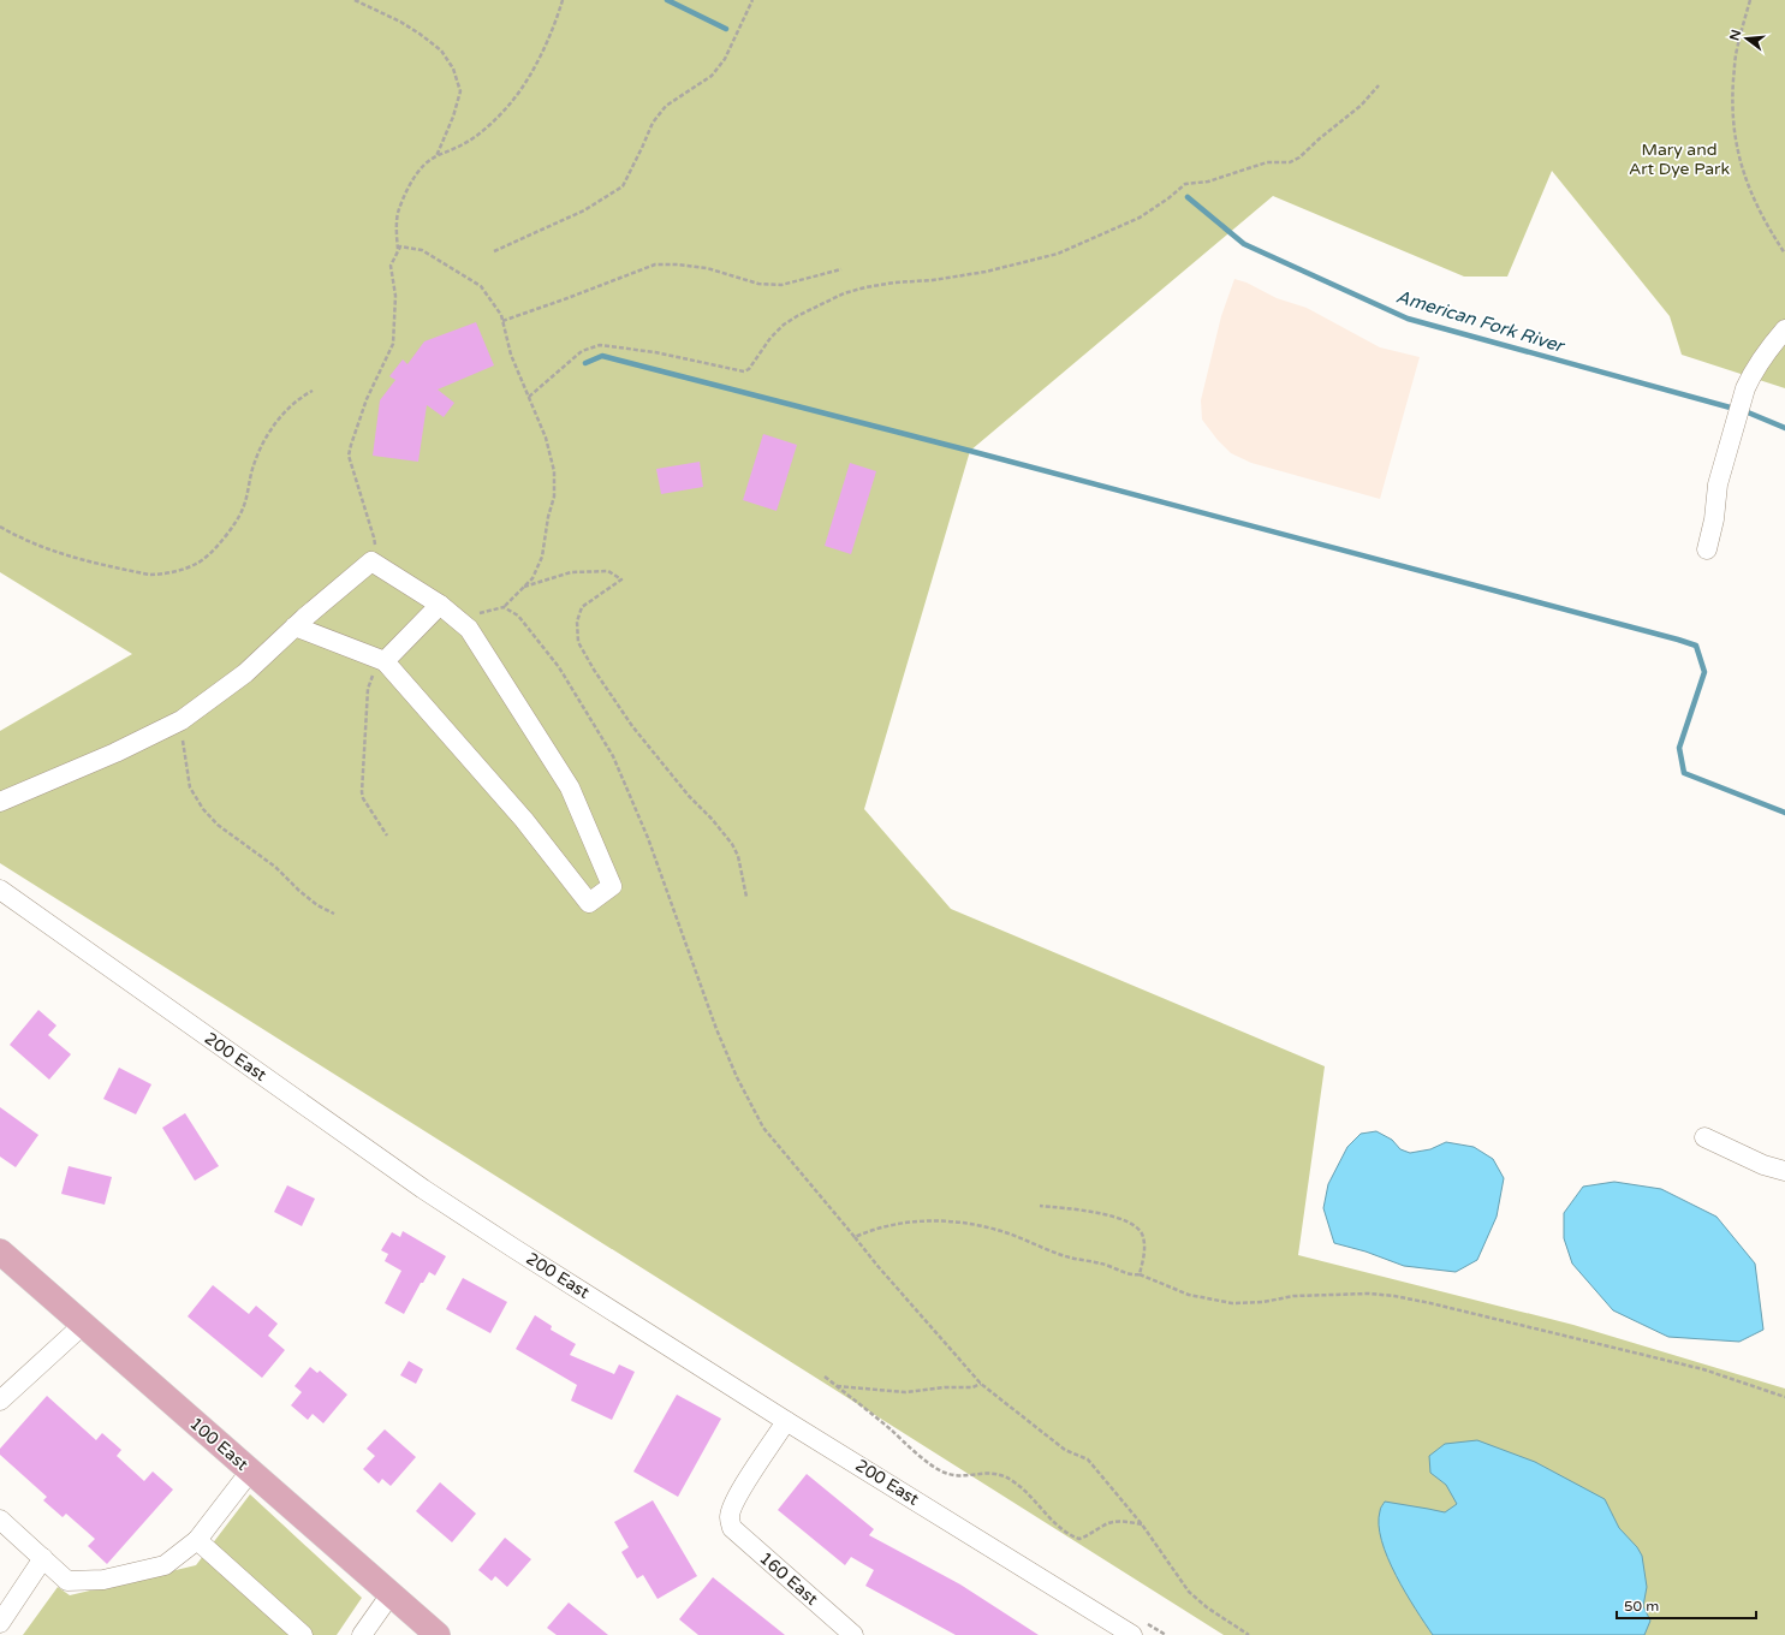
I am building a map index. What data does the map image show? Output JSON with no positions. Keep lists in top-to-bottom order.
{
  "streets": {
    "main road": ["100 East"],
    "street": ["200 East", "160 East"]
  },
  "crossings": [
    ["200 East", "160 East"]
  ],
  "water": ["American Fork River"],
  "parks": ["Mary and Art Dye Park"],
  "scale_bar": "50 m",
  "north": "left"
}
